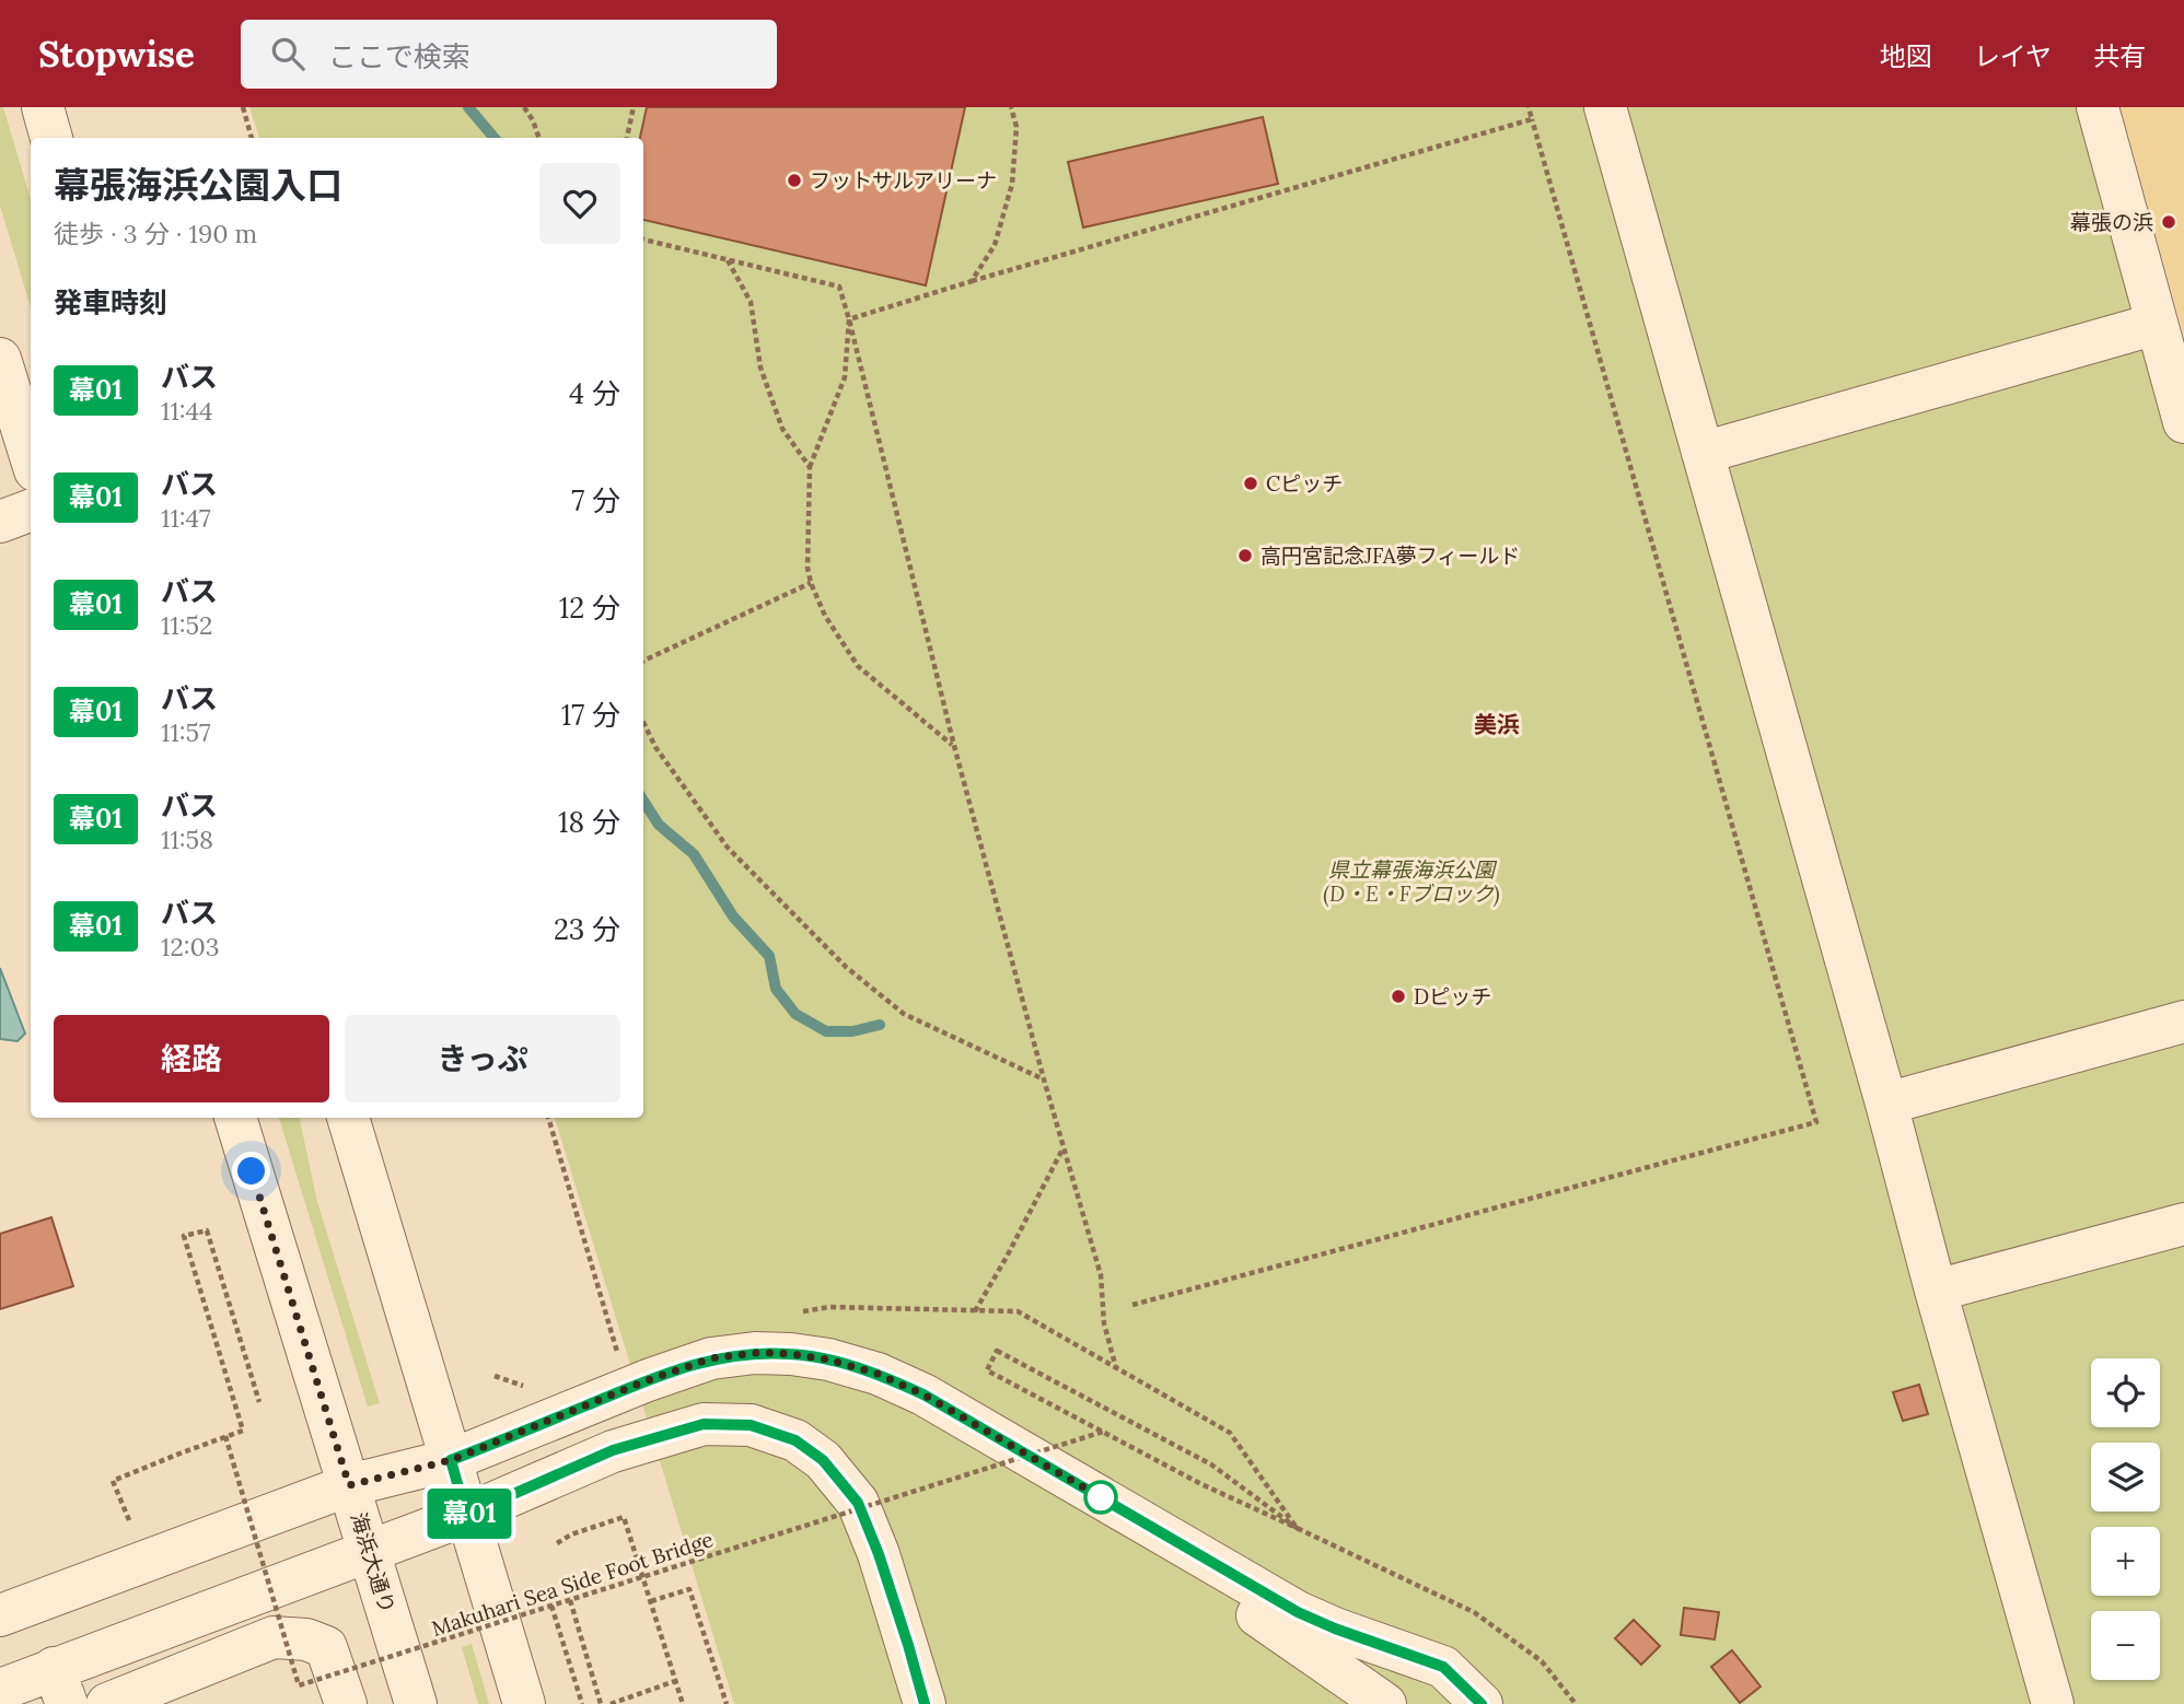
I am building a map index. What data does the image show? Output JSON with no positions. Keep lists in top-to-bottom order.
{
  "streets": {
    "street": ["海浜大通り"],
    "path": ["Makuhari Sea Side Foot Bridge"]
  },
  "districts": ["美浜"],
  "parks": ["県立幕張海浜公園 (D・E・Fブロック)"],
  "places": [
    "フットサルアリーナ",
    "幕張の浜",
    "Cピッチ",
    "高円宮記念JFA夢フィールド",
    "Dピッチ"
  ],
  "lines": ["bus line 幕01"],
  "page": {
    "header": "Stopwise",
    "search": "ここで検索",
    "nav": ["地図", "レイヤ", "共有"],
    "on_map": "幕01",
    "heading": [
      ["幕張海浜公園入口", "徒歩 · 3 分 · 190 m"],
      "発車時刻"
    ],
    "list": [
      {
        "mark": "幕01",
        "name": "バス",
        "note": "11:44",
        "value": "4 分"
      },
      {
        "mark": "幕01",
        "name": "バス",
        "note": "11:47",
        "value": "7 分"
      },
      {
        "mark": "幕01",
        "name": "バス",
        "note": "11:52",
        "value": "12 分"
      },
      {
        "mark": "幕01",
        "name": "バス",
        "note": "11:57",
        "value": "17 分"
      },
      {
        "mark": "幕01",
        "name": "バス",
        "note": "11:58",
        "value": "18 分"
      },
      {
        "mark": "幕01",
        "name": "バス",
        "note": "12:03",
        "value": "23 分"
      }
    ],
    "buttons": ["経路", "きっぷ"],
    "map_buttons": ["+", "−"]
  }
}
